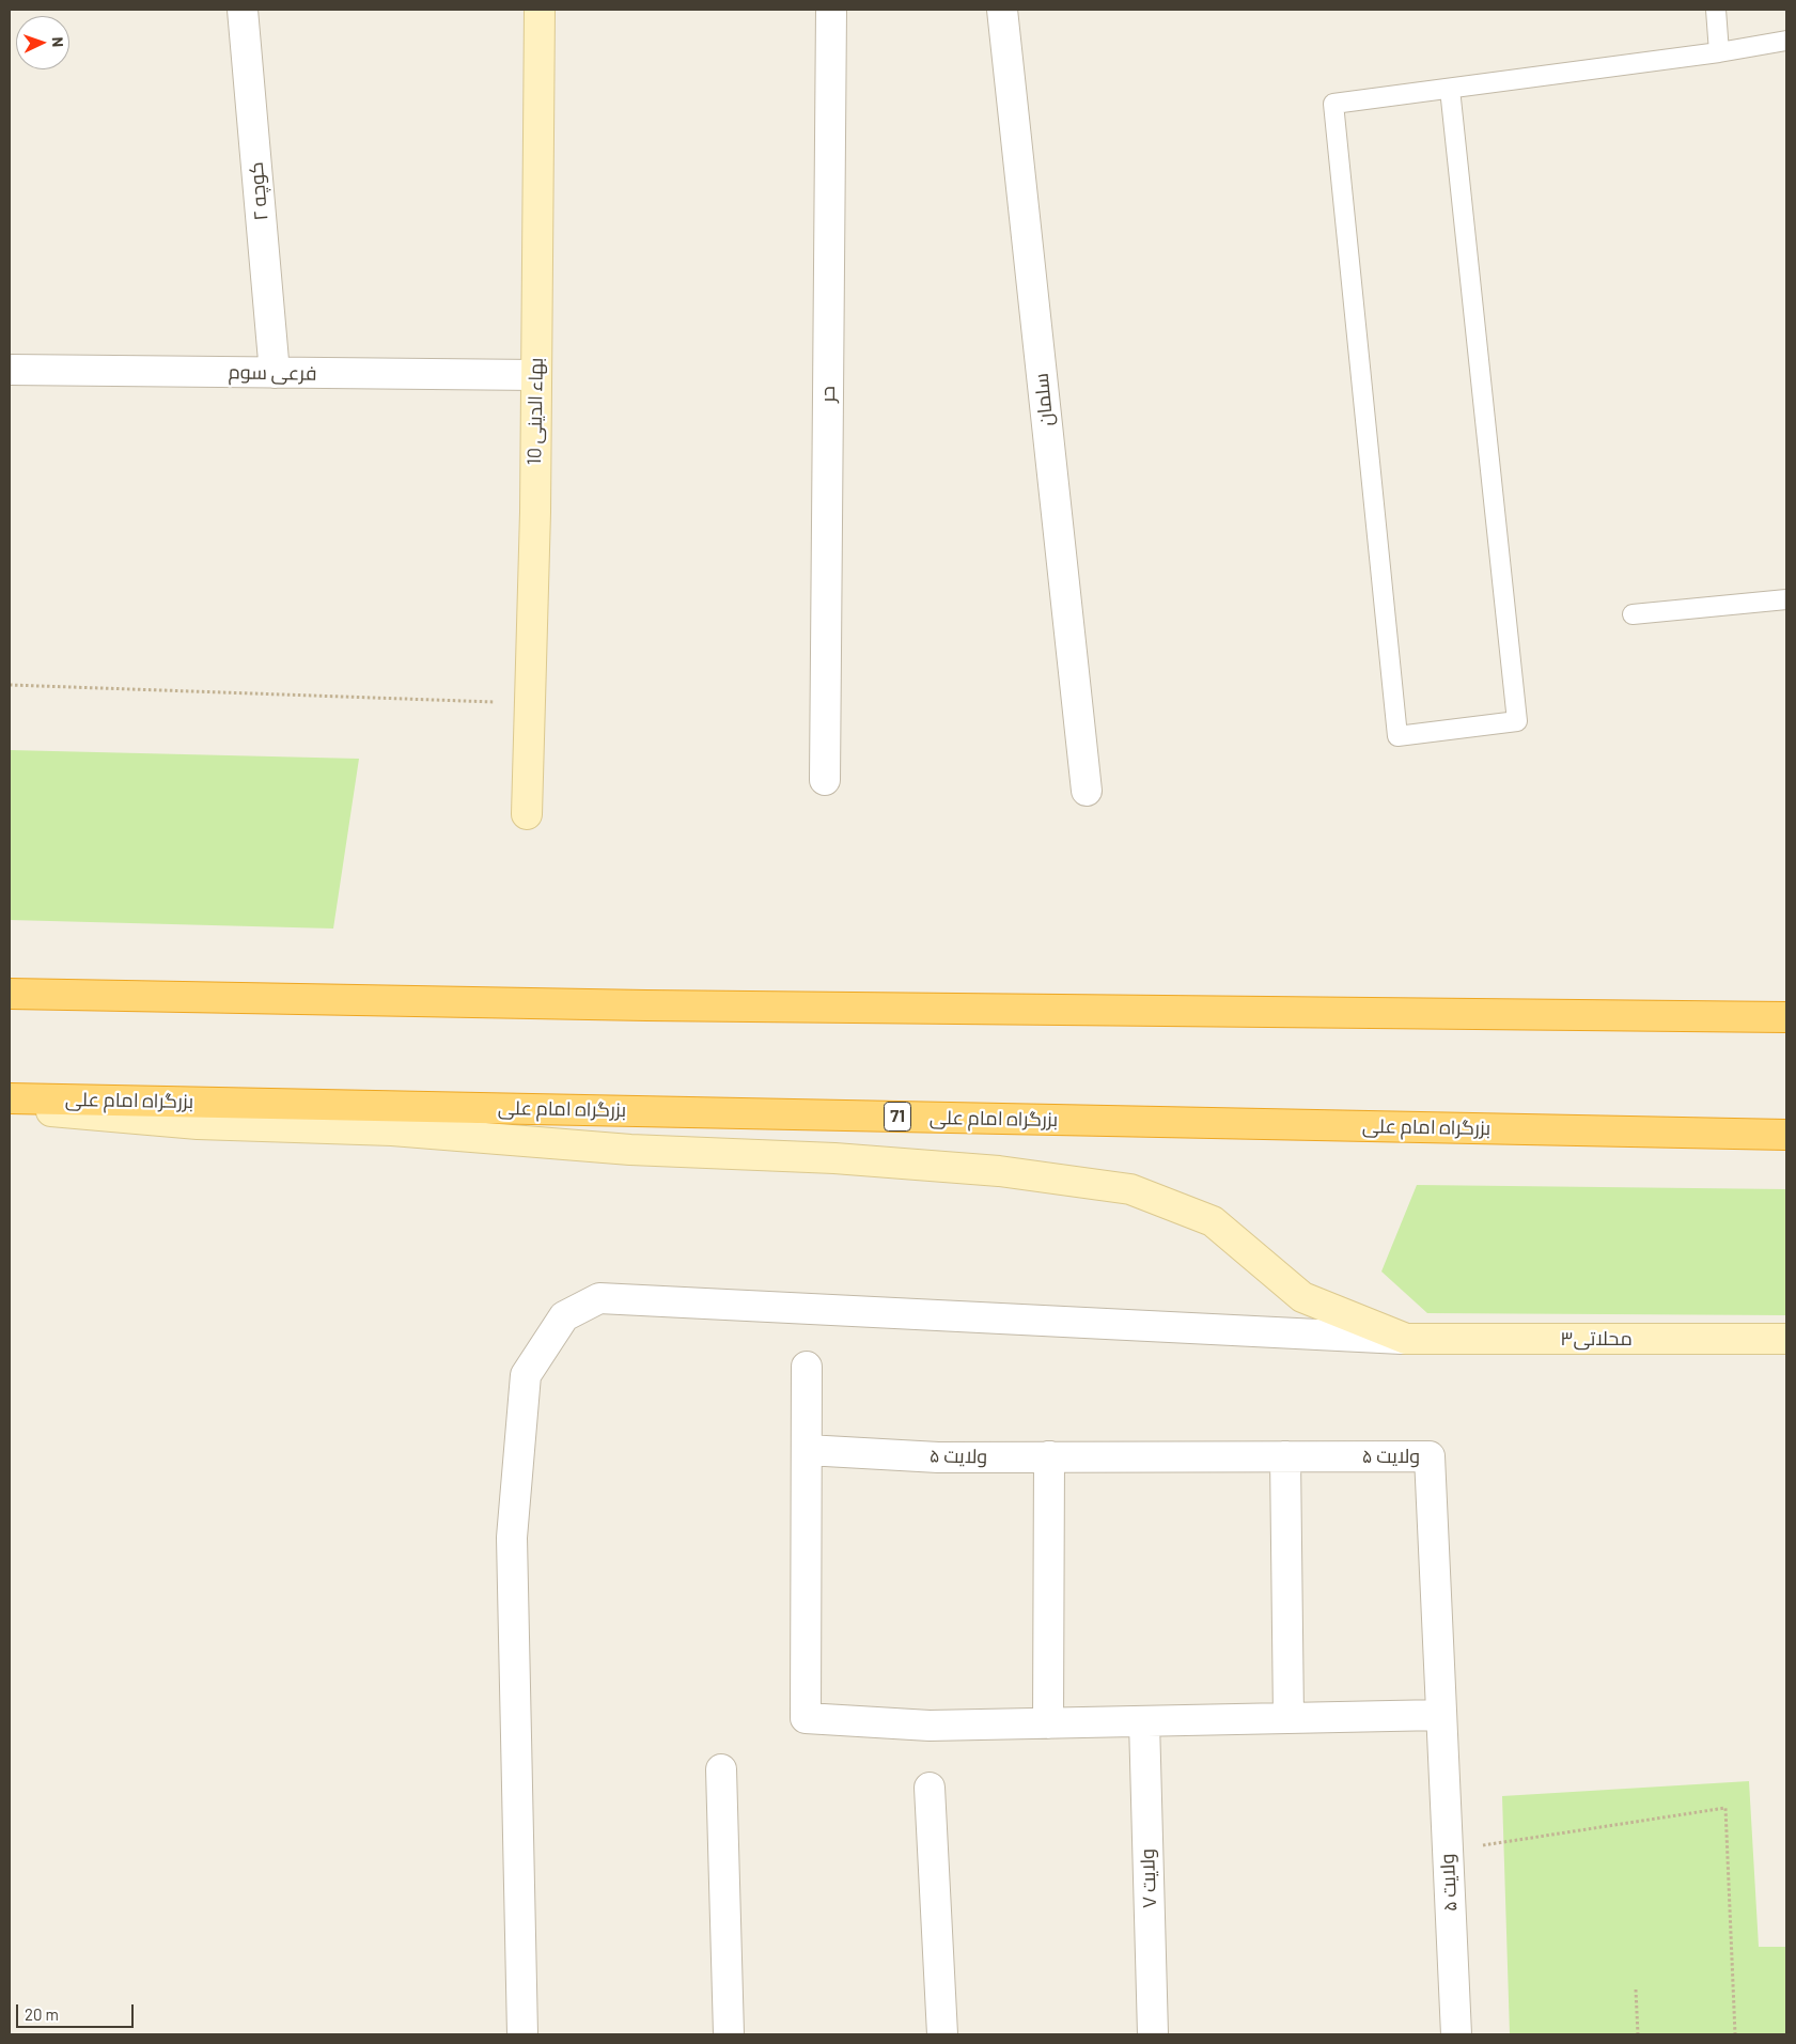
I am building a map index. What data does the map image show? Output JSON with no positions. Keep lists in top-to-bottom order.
{
  "streets": {
    "highway": ["بزرگراه امام علی", "71"],
    "main road": ["بهاء الدینی 10", "محلاتی۳"],
    "street": [
      "کوچه ۲",
      "فرعی سوم",
      "حر",
      "سلمان",
      "ولایت ۵",
      "ولایت ۷"
    ]
  },
  "crossings": [
    ["کوچه ۲", "فرعی سوم"],
    ["فرعی سوم", "بهاء الدینی 10"]
  ],
  "scale_bar": "20 m",
  "north": "right"
}
